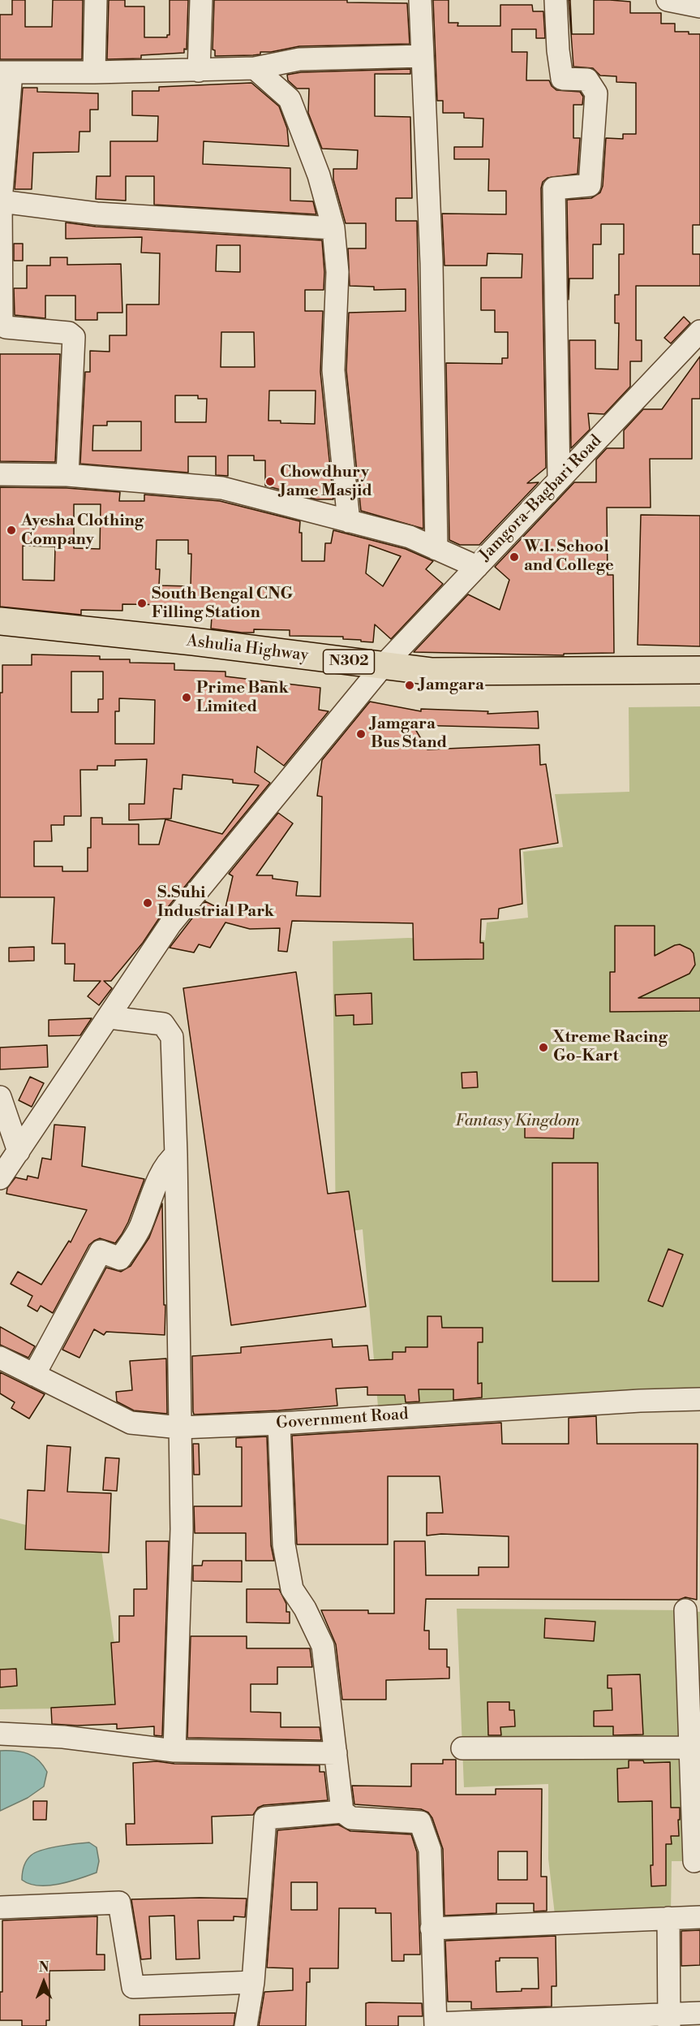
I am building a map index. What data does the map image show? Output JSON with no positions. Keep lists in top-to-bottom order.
{
  "streets": {
    "highway": ["Ashulia Highway", "N302"],
    "street": ["Jamgora-Bagbari Road", "Government Road"]
  },
  "crossings": [
    ["Jamgora-Bagbari Road", "Ashulia Highway"]
  ],
  "parks": ["Fantasy Kingdom"],
  "places": [
    "Chowdhury Jame Masjid",
    "Ayesha Clothing Company",
    "W.I. School and College",
    "South Bengal CNG Filling Station",
    "Jamgara",
    "Prime Bank Limited",
    "Jamgara Bus Stand",
    "S.Suhi Industrial Park",
    "Xtreme Racing Go-Kart"
  ],
  "north": "top"
}
